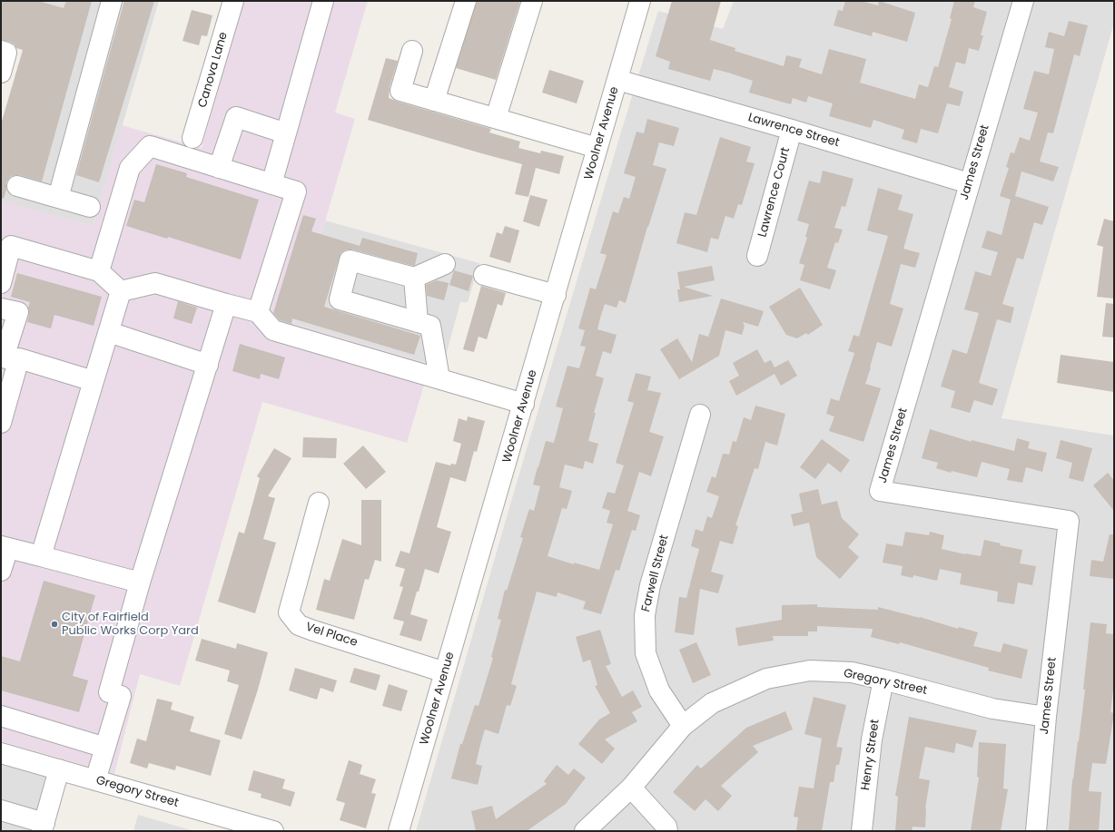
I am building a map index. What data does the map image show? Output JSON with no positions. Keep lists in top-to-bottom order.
{
  "streets": {
    "street": [
      "Canova Lane",
      "Lawrence Street",
      "Woolner Avenue",
      "James Street",
      "Lawrence Court",
      "Farwell Street",
      "Vel Place",
      "Gregory Street",
      "Henry Street"
    ]
  },
  "crossings": [
    ["Lawrence Street", "Woolner Avenue"],
    ["Lawrence Street", "James Street"],
    ["Lawrence Street", "Lawrence Court"],
    ["Woolner Avenue", "Vel Place"],
    ["James Street", "Gregory Street"],
    ["Farwell Street", "Gregory Street"],
    ["Gregory Street", "Henry Street"]
  ],
  "places": ["City of Fairfield Public Works Corp Yard"]
}
